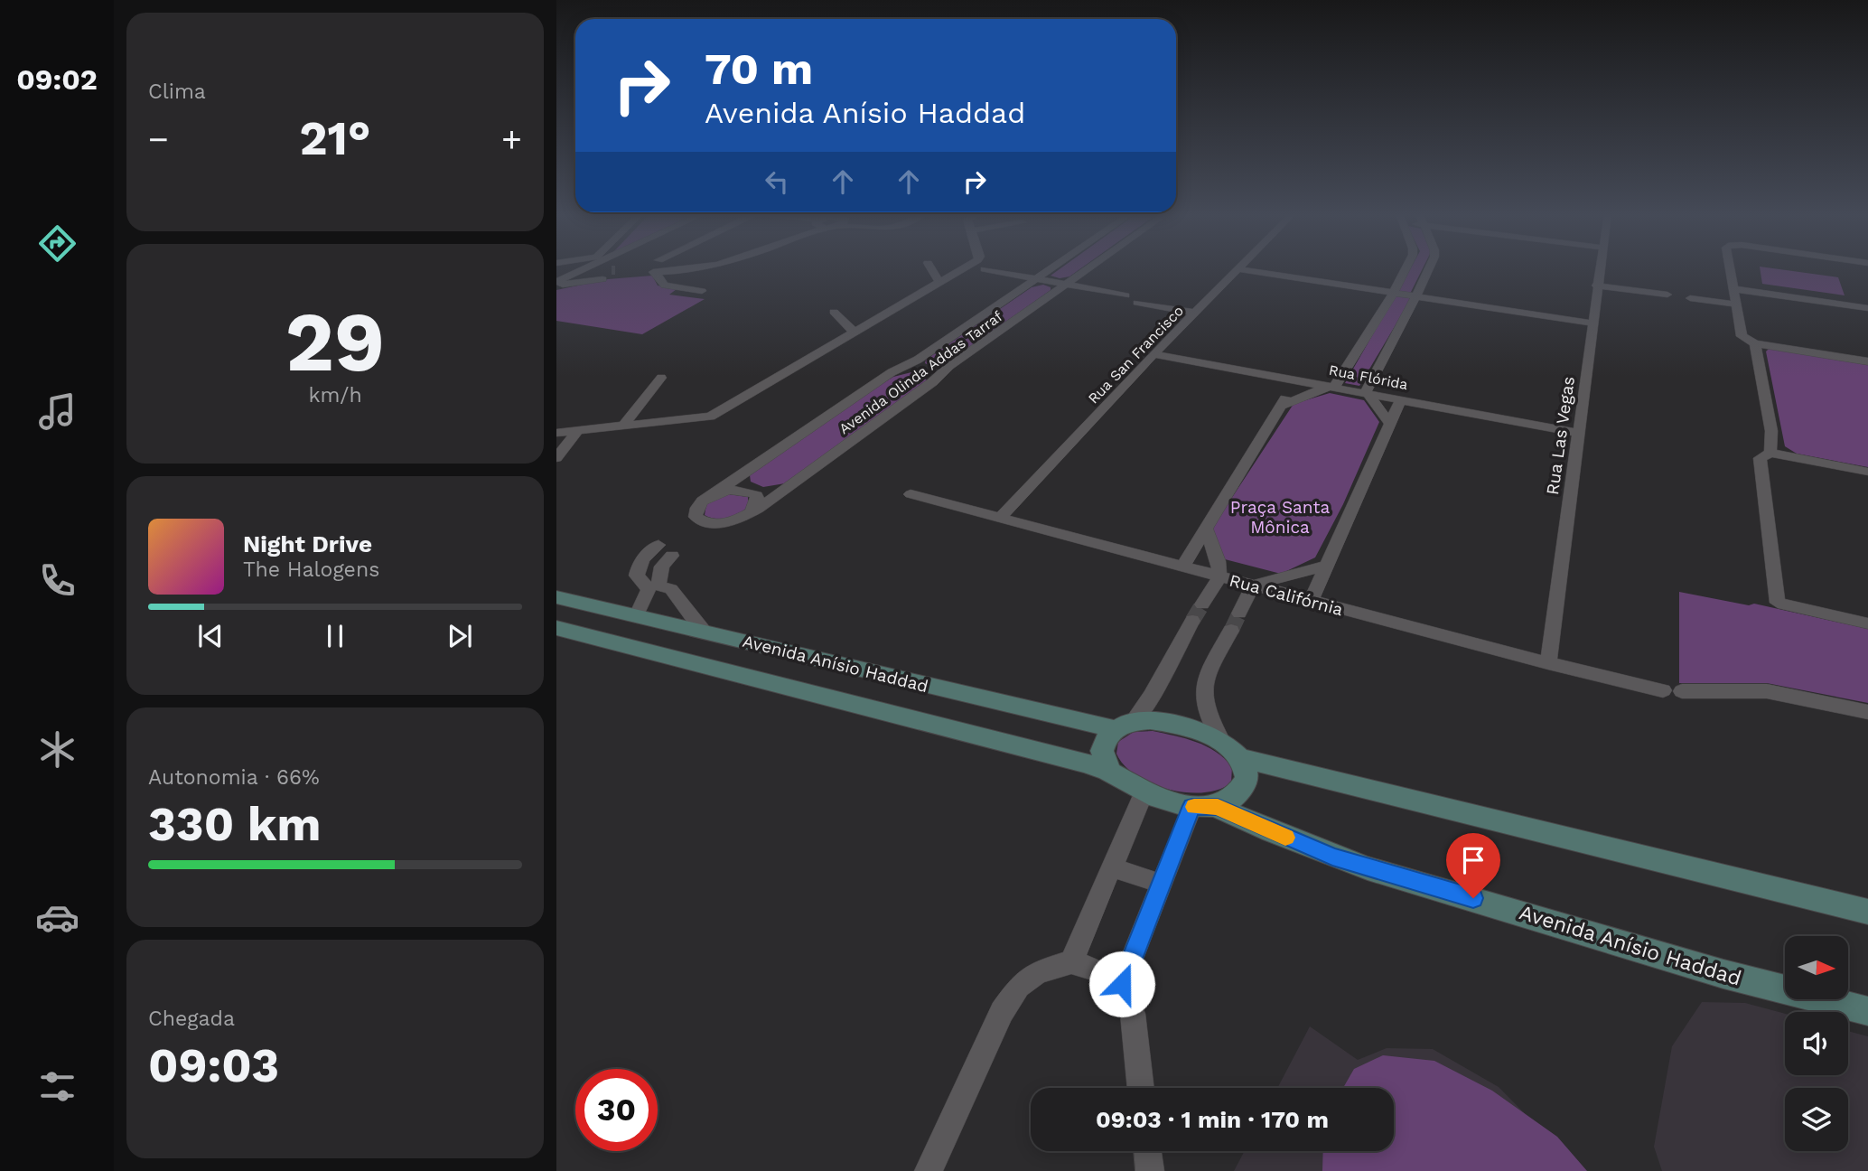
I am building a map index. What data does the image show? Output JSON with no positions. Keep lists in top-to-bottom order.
{
  "streets": {
    "main road": ["Avenida Anísio Haddad"],
    "street": [
      "Rua San Francisco",
      "Avenida Olinda Addas Tarraf",
      "Rua Flórida",
      "Rua Las Vegas",
      "Rua Califórnia"
    ]
  },
  "crossings": [
    ["Rua San Francisco", "Rua Flórida"],
    ["Rua San Francisco", "Rua Califórnia"],
    ["Rua Flórida", "Rua Las Vegas"],
    ["Rua Las Vegas", "Rua Califórnia"]
  ],
  "parks": ["Praça Santa Mônica"],
  "north": "right",
  "page": {
    "tabs": "09:02",
    "tile": [
      "Clima",
      ["29", "km/h"],
      ["Autonomia · 66%", "330 km"],
      ["Chegada", "09:03"]
    ],
    "turn": ["70 m", "Avenida Anísio Haddad"],
    "heat": ["−", "21°", "+"],
    "song": ["Night Drive", "The Halogens"],
    "limit": "30",
    "trip": "09:03 · 1 min · 170 m"
  }
}
